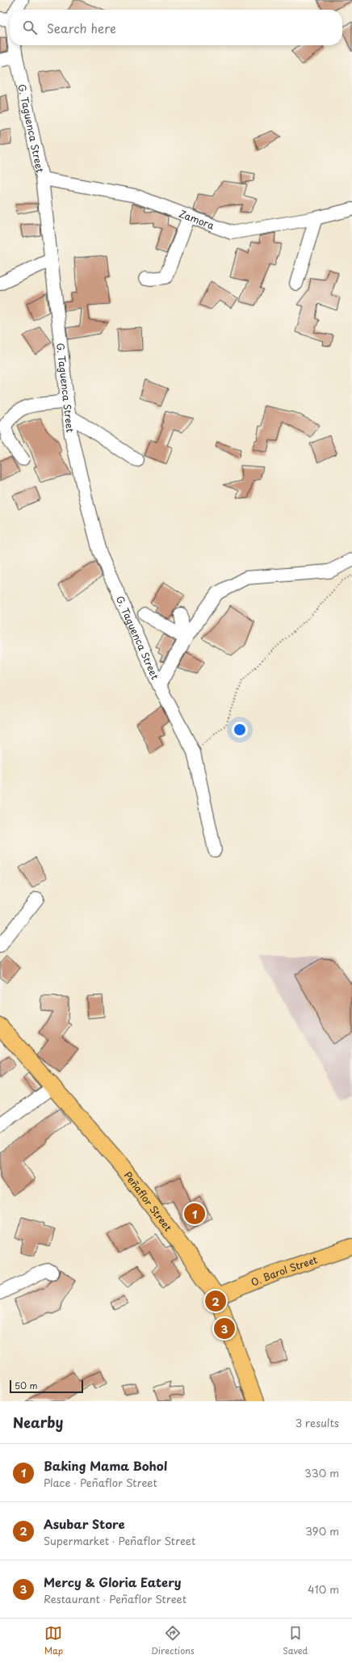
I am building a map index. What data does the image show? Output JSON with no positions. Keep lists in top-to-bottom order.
{
  "streets": {
    "main road": ["Peñaflor Street", "O. Barol Street"],
    "street": ["G. Taguenca Street", "Zamora"]
  },
  "crossings": [
    ["G. Taguenca Street", "Zamora"],
    ["Peñaflor Street", "O. Barol Street"]
  ],
  "scale_bar": "50 m",
  "page": {
    "search": "Search here",
    "pins": ["1", "2", "3"],
    "scale": "50 m",
    "heading": ["Nearby", "3 results"],
    "list": [
      {
        "mark": "1",
        "name": "Baking Mama Bohol",
        "note": "Place · Peñaflor Street",
        "value": "330 m"
      },
      {
        "mark": "2",
        "name": "Asubar Store",
        "note": "Supermarket · Peñaflor Street",
        "value": "390 m"
      },
      {
        "mark": "3",
        "name": "Mercy & Gloria Eatery",
        "note": "Restaurant · Peñaflor Street",
        "value": "410 m"
      }
    ],
    "nav": ["Map", "Directions", "Saved"]
  }
}
